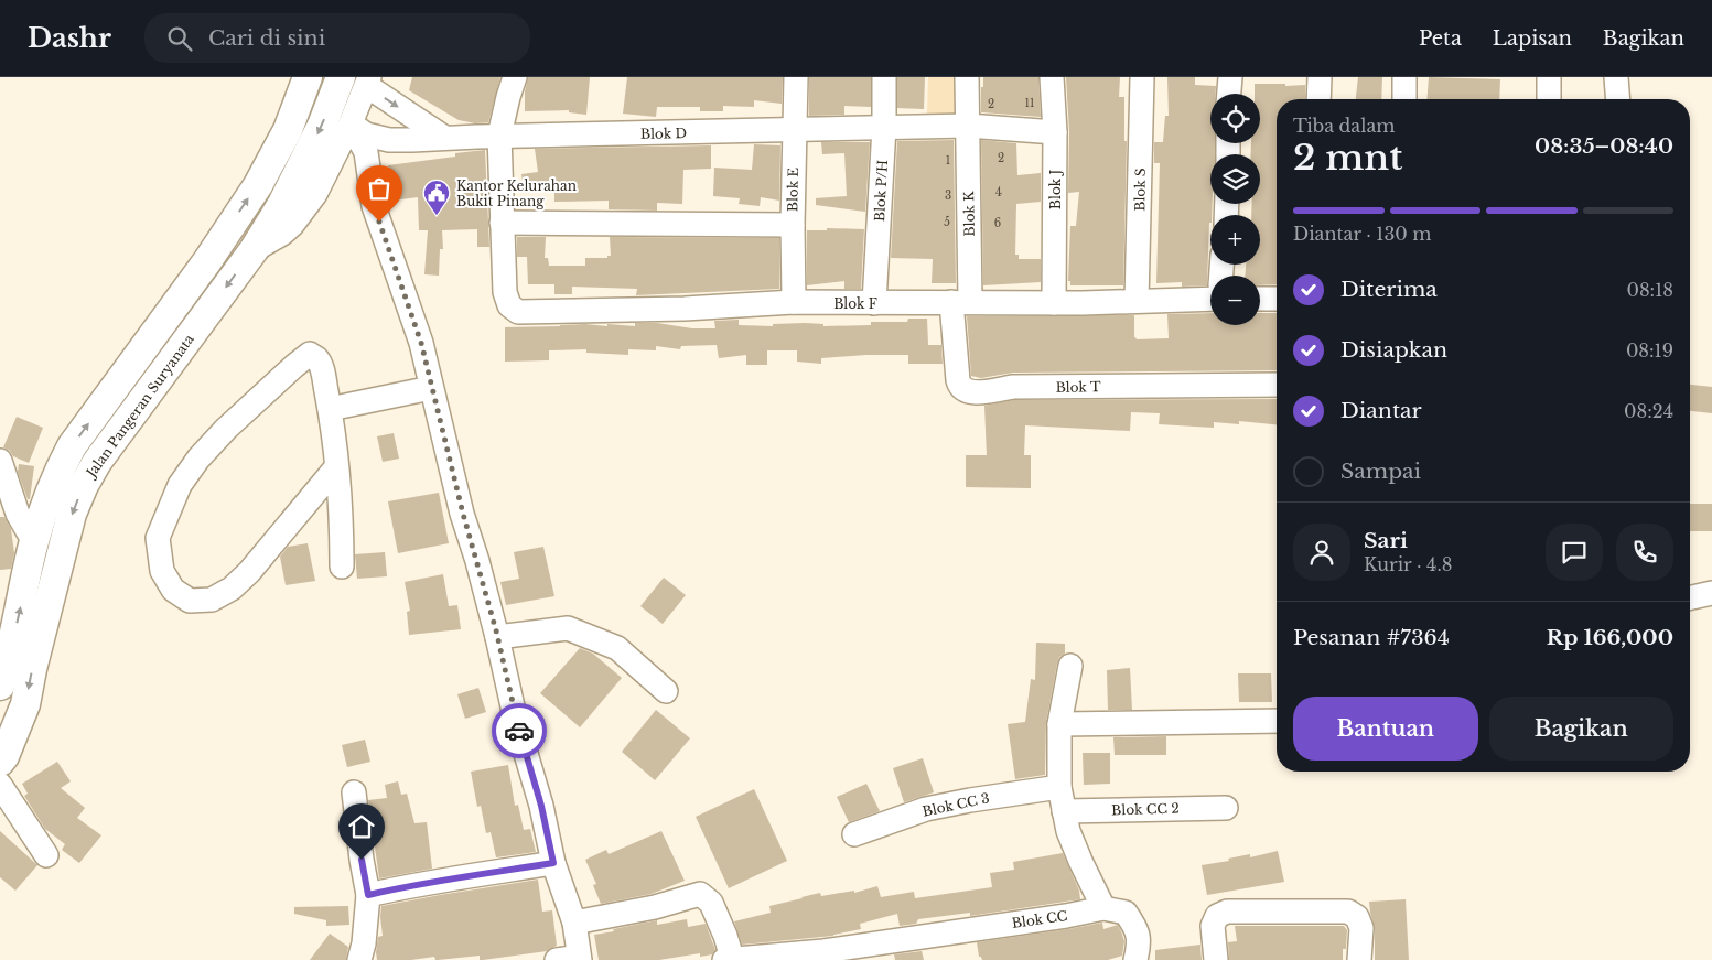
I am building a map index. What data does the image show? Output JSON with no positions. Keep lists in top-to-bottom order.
{
  "streets": {
    "main road": ["Jalan Pangeran Suryanata"],
    "street": [
      "Blok D",
      "Blok E",
      "Blok J",
      "Blok S",
      "Blok P/H",
      "Blok K",
      "Blok F",
      "Blok T",
      "Blok CC 3",
      "Blok CC 2",
      "Blok CC"
    ]
  },
  "crossings": [
    ["Blok D", "Blok E"],
    ["Blok D", "Blok J"],
    ["Blok D", "Blok P/H"],
    ["Blok D", "Blok K"],
    ["Blok E", "Blok F"],
    ["Blok J", "Blok F"],
    ["Blok S", "Blok F"],
    ["Blok P/H", "Blok F"],
    ["Blok K", "Blok F"],
    ["Blok K", "Blok T"],
    ["Blok F", "Blok T"]
  ],
  "places": {
    "public building": ["Kantor Kelurahan Bukit Pinang"]
  },
  "house_numbers": [
    "11",
    "2",
    "2",
    "1",
    "4",
    "3",
    "5",
    "6"
  ],
  "page": {
    "header": "Dashr",
    "search": "Cari di sini",
    "nav": ["Peta", "Lapisan", "Bagikan"],
    "map_buttons": ["+", "−"],
    "heading": ["2 mnt", "Tiba dalam", "08:35–08:40"],
    "panel": [
      "Sari",
      "Kurir · 4.8",
      "Pesanan #7364",
      "Rp 166,000"
    ],
    "bar": "Diantar · 130 m",
    "list": [
      ["Diterima", "08:18"],
      ["Disiapkan", "08:19"],
      ["Diantar", "08:24"],
      "Sampai"
    ],
    "buttons": ["Bantuan", "Bagikan"]
  }
}
